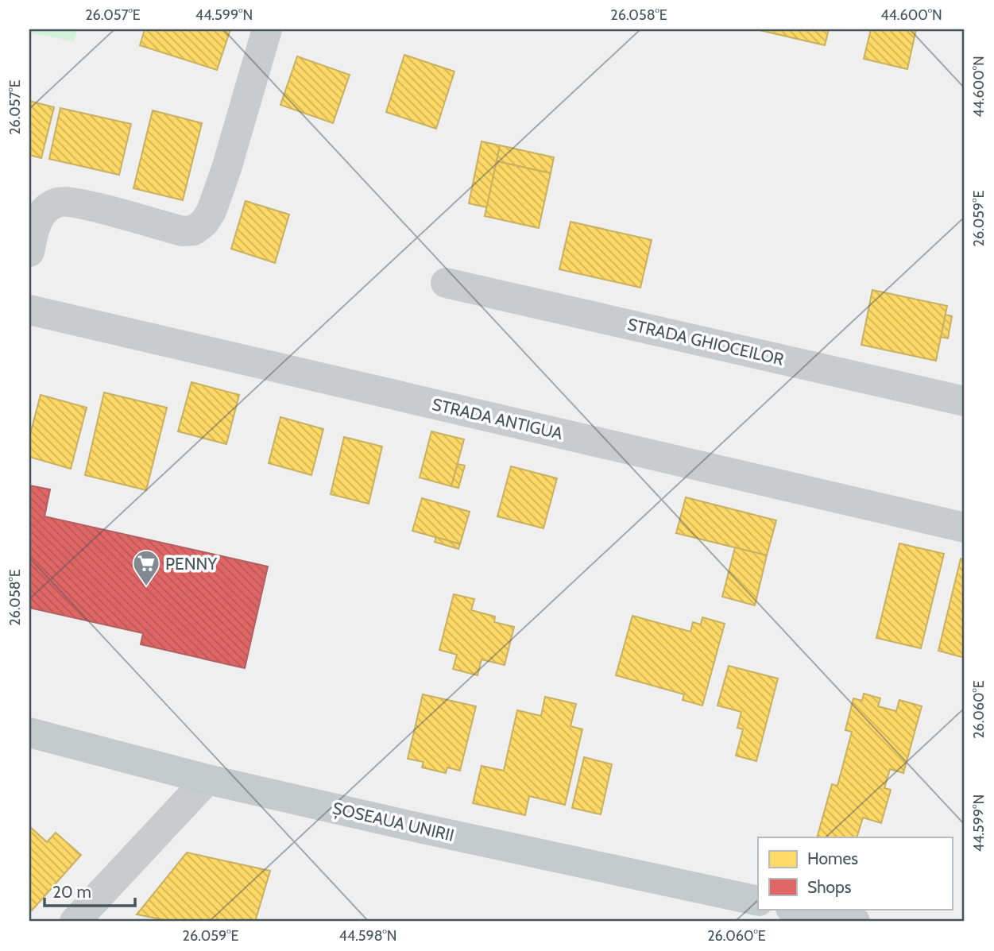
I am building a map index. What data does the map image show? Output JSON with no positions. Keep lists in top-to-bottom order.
{
  "streets": {
    "main road": ["ȘOSEAUA UNIRII"],
    "street": ["STRADA GHIOCEILOR", "STRADA ANTIGUA"]
  },
  "places": {
    "supermarket": ["PENNY"]
  },
  "legend": ["Homes", "Shops"],
  "scale_bar": "20 m",
  "coordinates": [
    "26.057°E",
    "44.599°N",
    "26.058°E",
    "44.600°N",
    "26.059°E",
    "26.060°E",
    "44.598°N"
  ]
}
